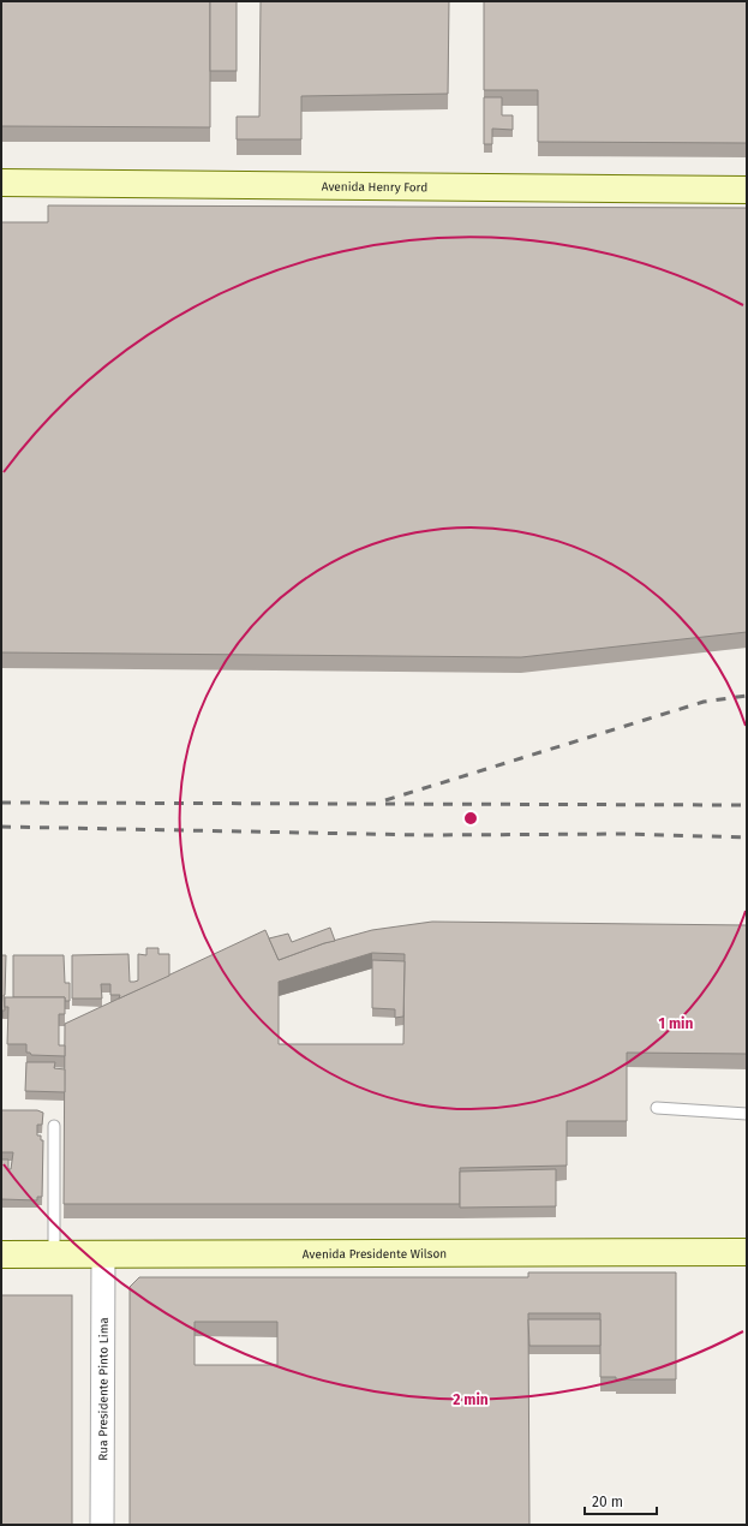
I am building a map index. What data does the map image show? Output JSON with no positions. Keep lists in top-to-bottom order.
{
  "streets": {
    "main road": ["Avenida Henry Ford", "Avenida Presidente Wilson"],
    "street": ["Rua Presidente Pinto Lima"]
  },
  "crossings": [
    ["Avenida Presidente Wilson", "Rua Presidente Pinto Lima"]
  ],
  "scale_bar": "20 m",
  "rings": ["1 min", "2 min"]
}
